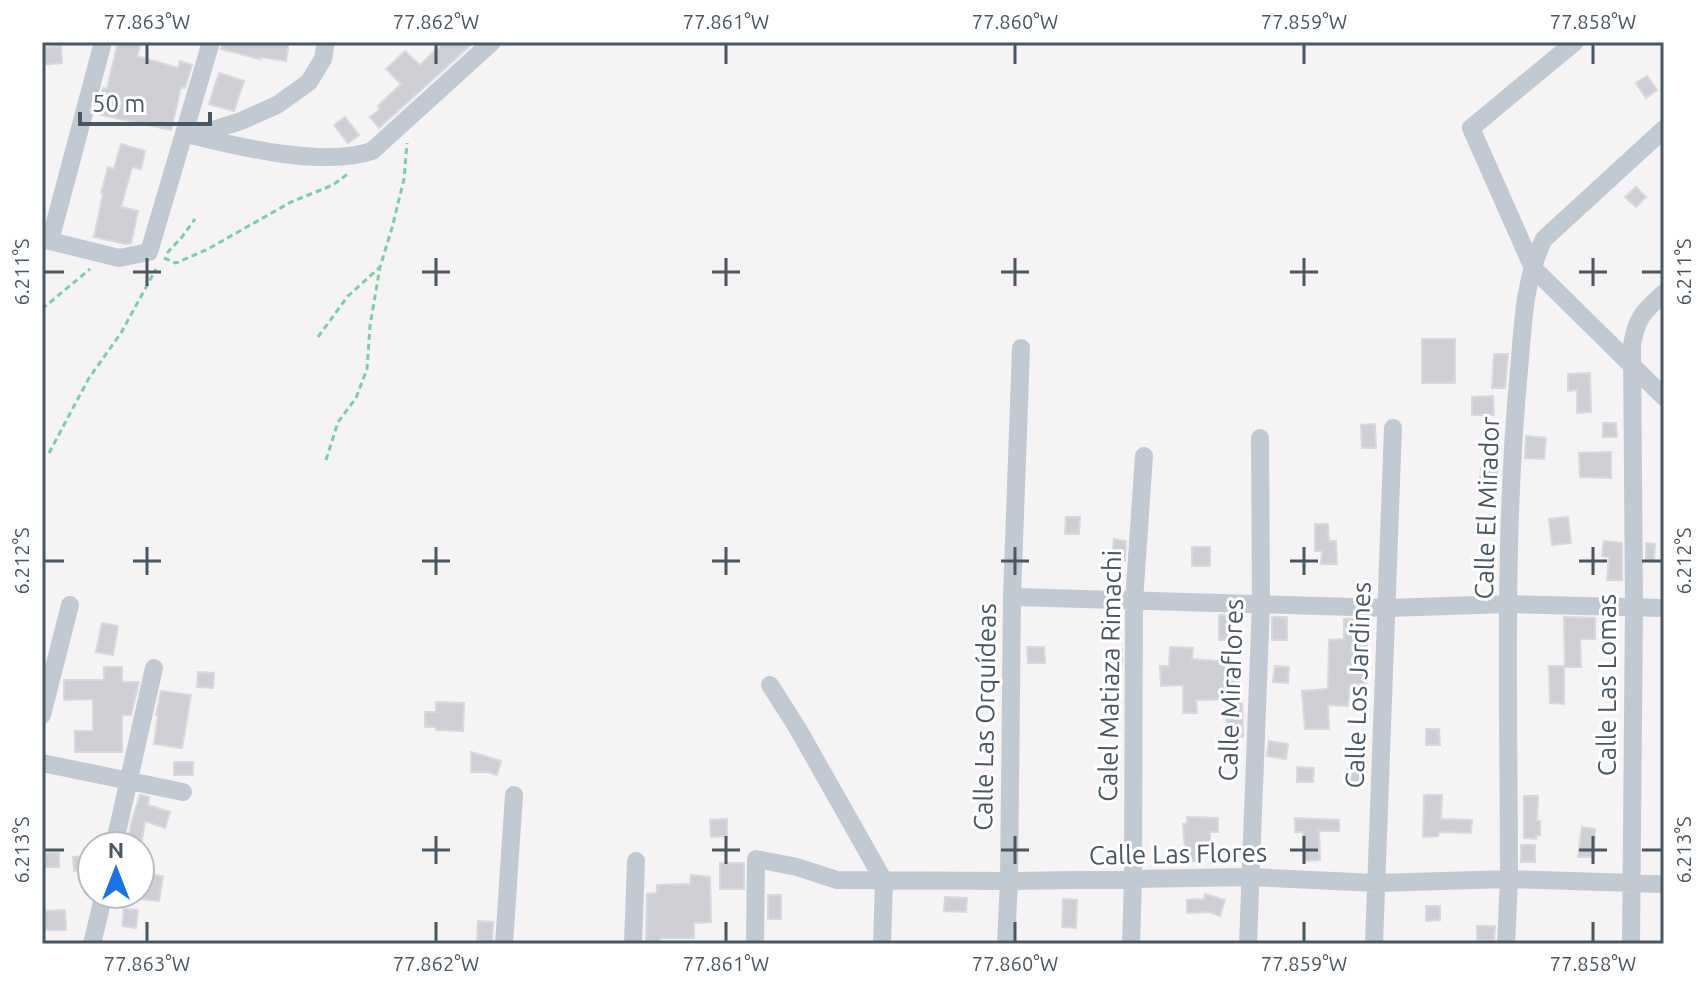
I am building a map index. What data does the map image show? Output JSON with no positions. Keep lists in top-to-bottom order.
{
  "streets": {
    "street": [
      "Calle El Mirador",
      "Calel Matiaza Rimachi",
      "Calle Los Jardines",
      "Calle Las Lomas",
      "Calle Miraflores",
      "Calle Las Orquídeas",
      "Calle Las Flores"
    ]
  },
  "crossings": [
    ["Calle El Mirador", "Calle Las Flores"],
    ["Calel Matiaza Rimachi", "Calle Las Flores"],
    ["Calle Los Jardines", "Calle Las Flores"],
    ["Calle Las Lomas", "Calle Las Flores"],
    ["Calle Miraflores", "Calle Las Flores"],
    ["Calle Las Orquídeas", "Calle Las Flores"]
  ],
  "scale_bar": "50 m",
  "north": "top",
  "coordinates": [
    "77.863°W",
    "77.862°W",
    "77.861°W",
    "77.860°W",
    "77.859°W",
    "77.858°W",
    "6.211°S",
    "6.212°S",
    "6.213°S"
  ]
}
